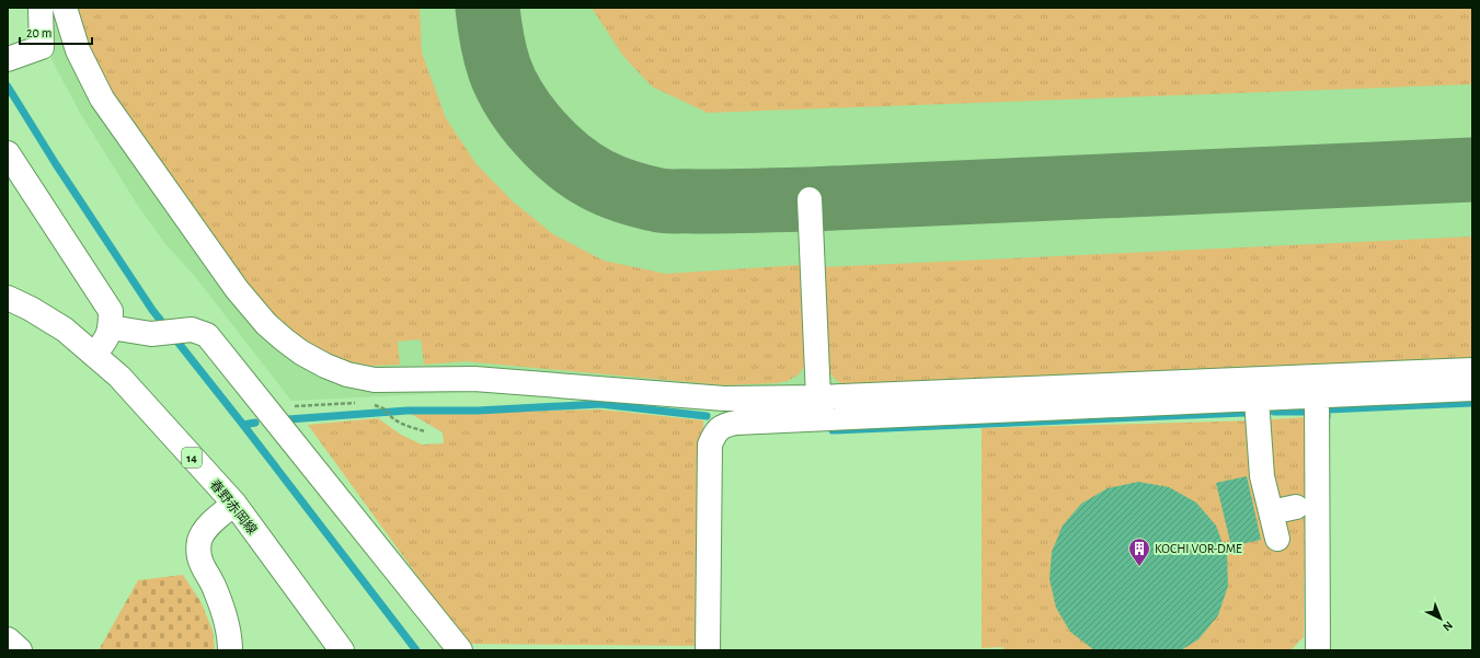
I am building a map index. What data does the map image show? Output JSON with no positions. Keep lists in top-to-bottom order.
{
  "streets": {
    "street": ["14", "春野赤岡線"]
  },
  "places": {
    "building": ["KOCHI VOR-DME"]
  },
  "scale_bar": "20 m",
  "north": "bottom right"
}
